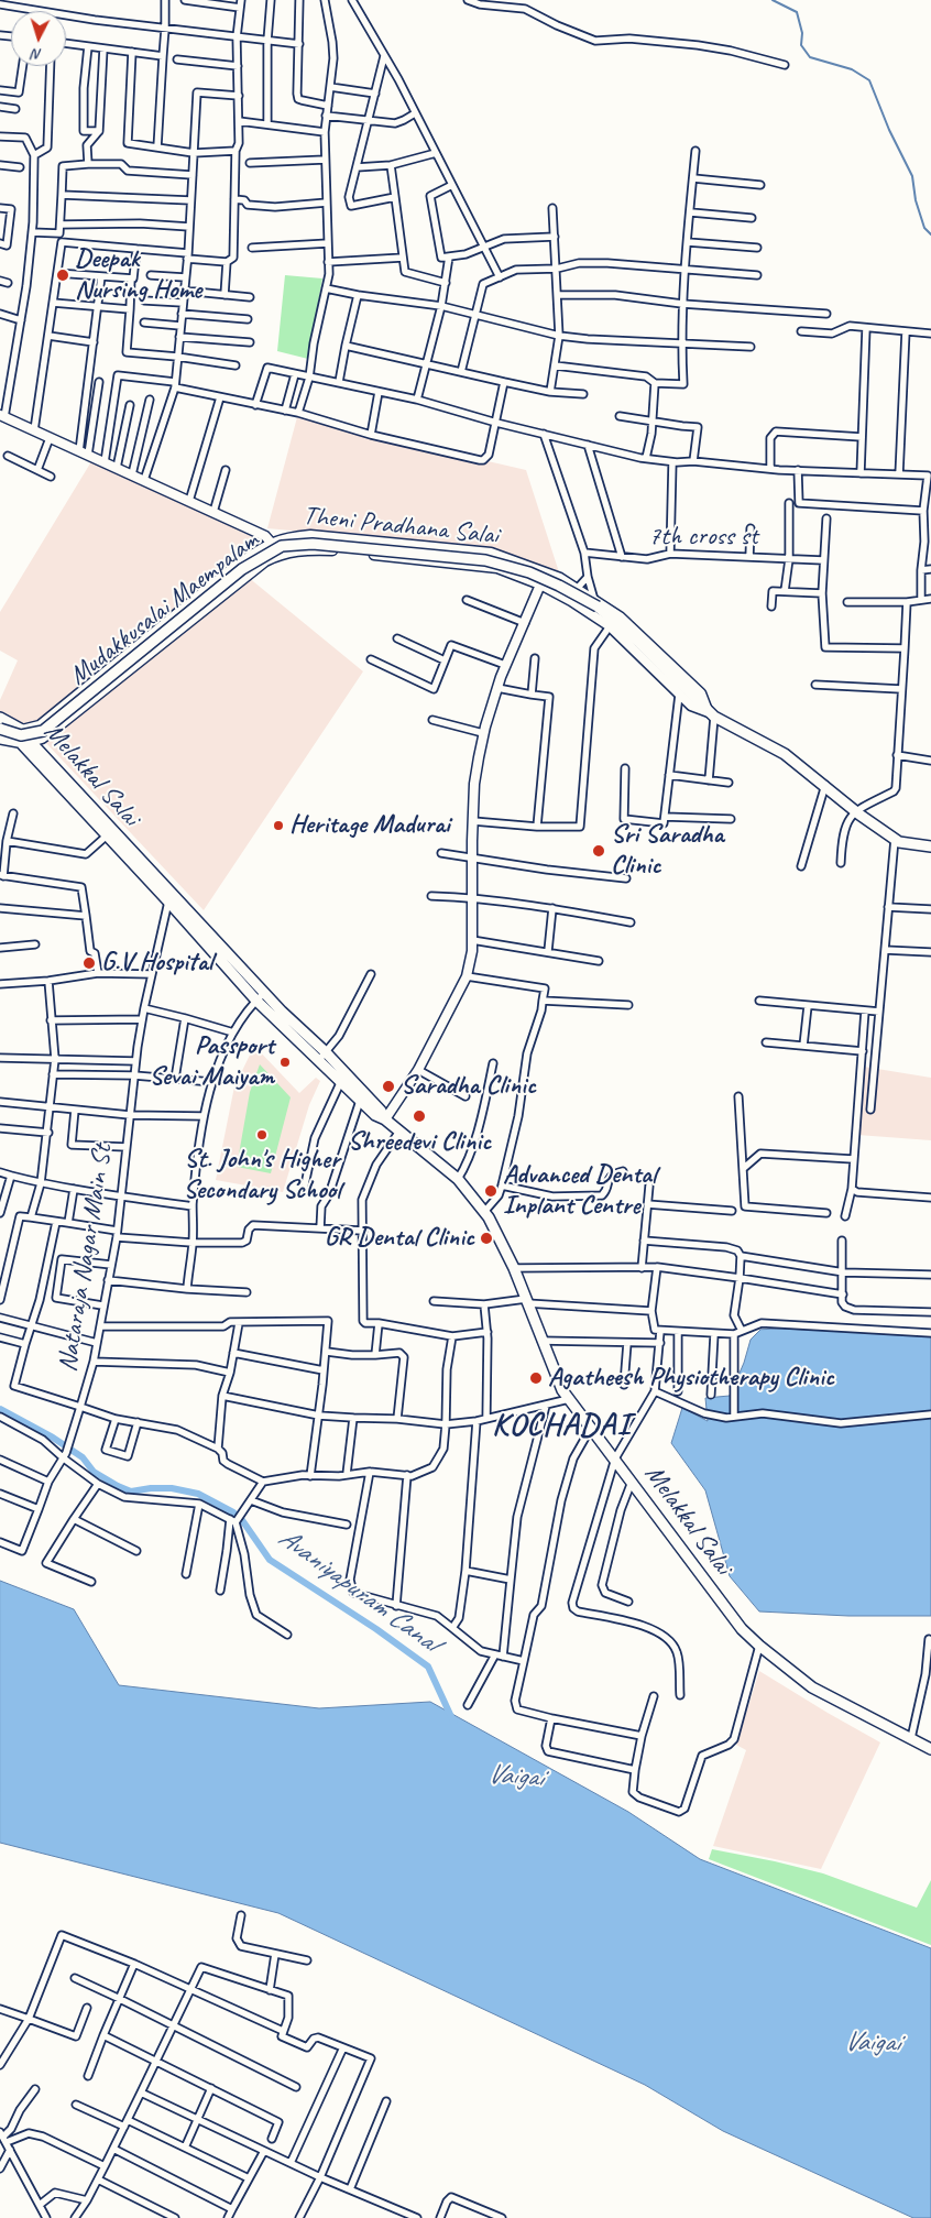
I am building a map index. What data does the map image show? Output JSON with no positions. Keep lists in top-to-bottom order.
{
  "streets": {
    "main road": ["Theni Pradhana Salai", "Mudakkusalai Maempalam", "Melakkal Salai"],
    "street": ["7th cross st", "Nataraja Nagar Main St"]
  },
  "crossings": [
    ["Theni Pradhana Salai", "Mudakkusalai Maempalam"],
    ["Theni Pradhana Salai", "Melakkal Salai"],
    ["Melakkal Salai", "Nataraja Nagar Main St"]
  ],
  "districts": ["KOCHADAI"],
  "water": ["Avaniyapuram Canal", "Vaigai"],
  "places": [
    "Deepak Nursing Home",
    "Heritage Madurai",
    "Sri Saradha Clinic",
    "G.V Hospital",
    "Passport Sevai Maiyam",
    "Saradha Clinic",
    "Shreedevi Clinic",
    "St. John's Higher Secondary School",
    "Advanced Dental Inplant Centre",
    "GR Dental Clinic",
    "Agatheesh Physiotherapy Clinic"
  ],
  "north": "bottom"
}
